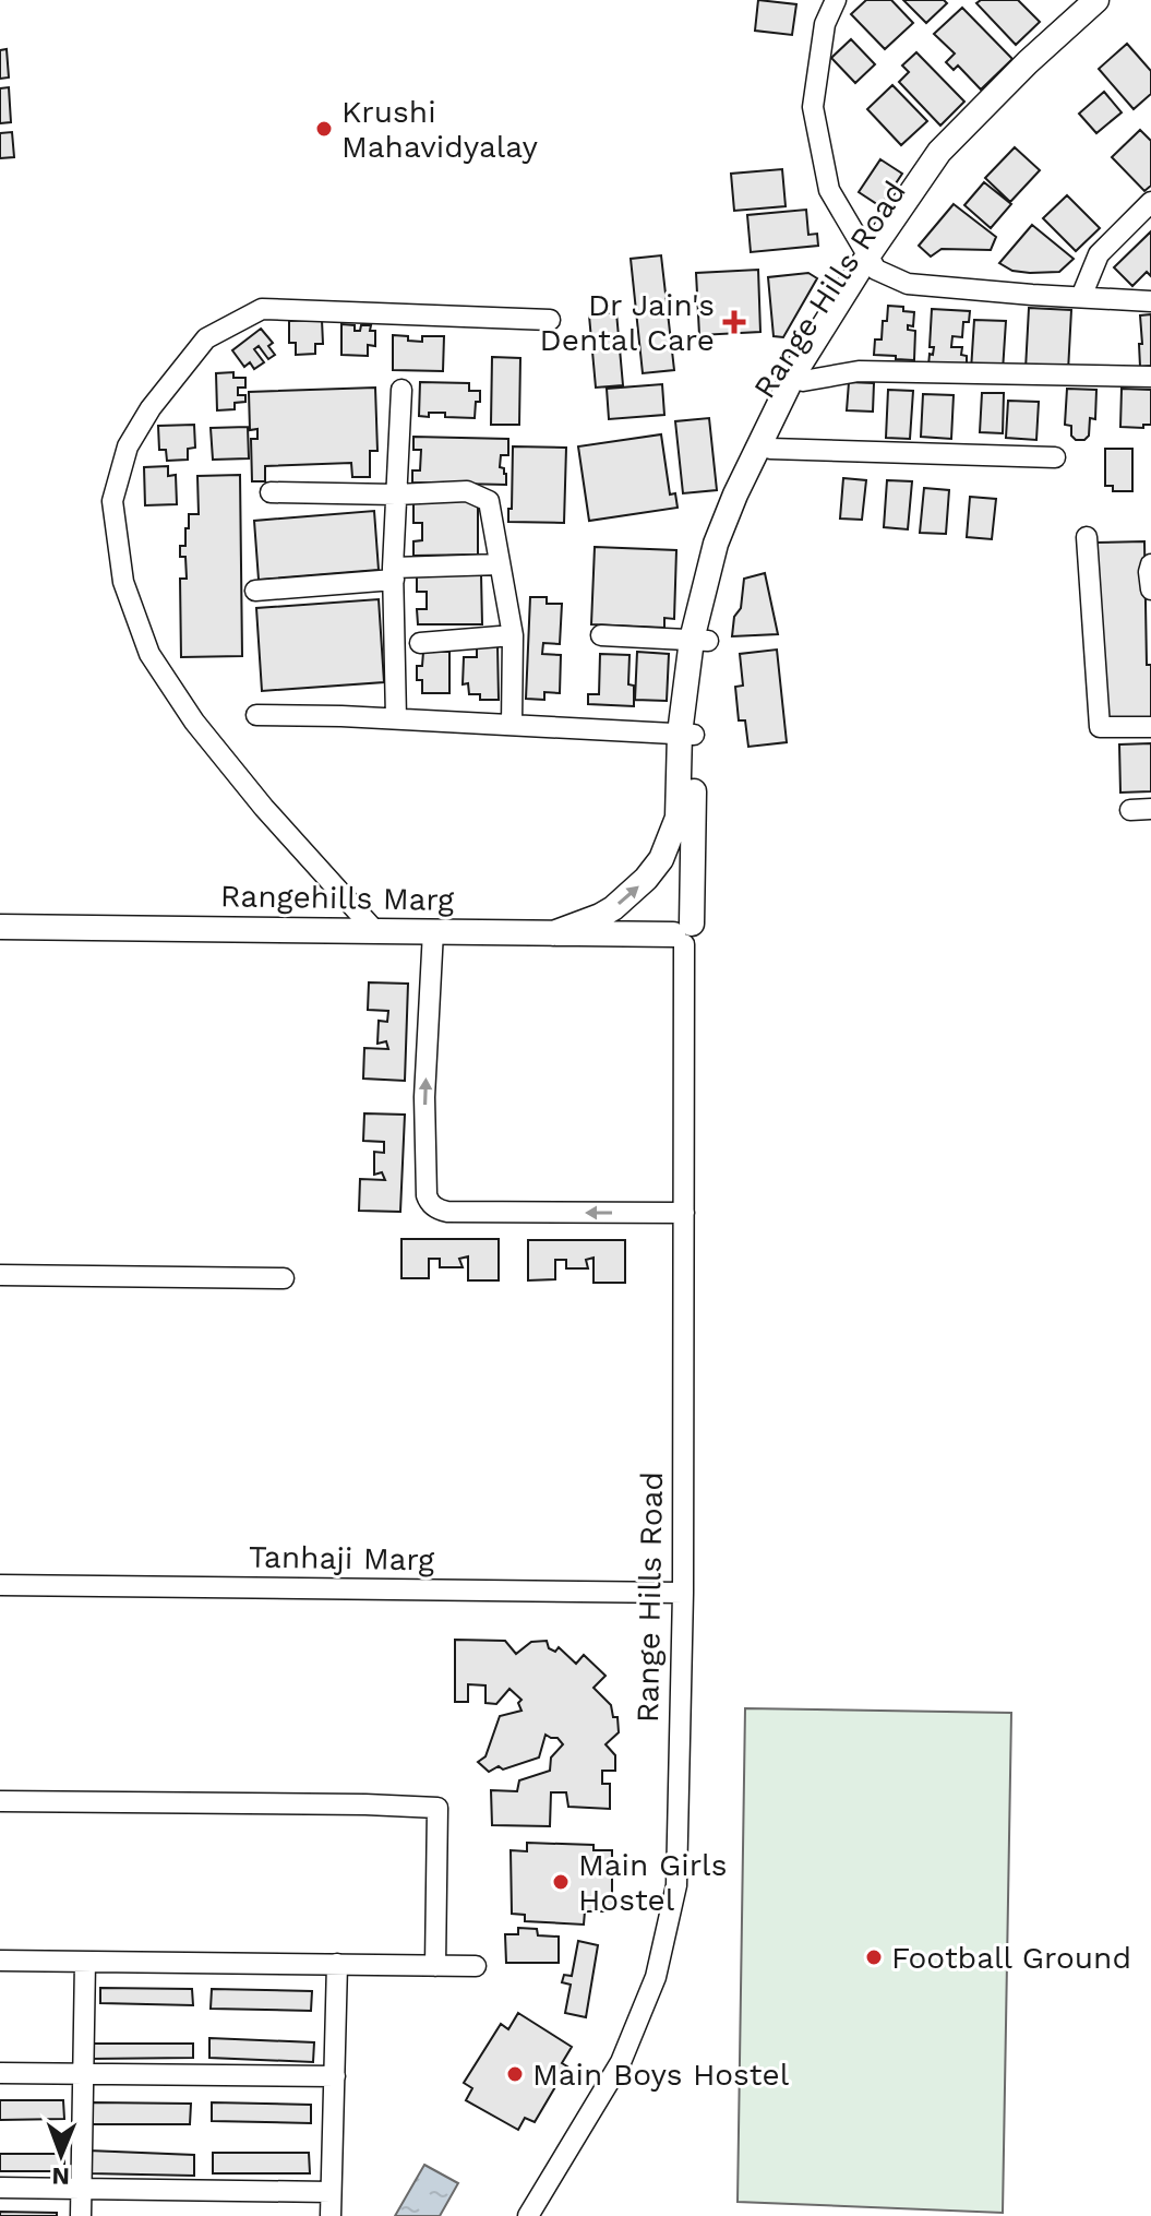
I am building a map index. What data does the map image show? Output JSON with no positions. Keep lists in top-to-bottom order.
{
  "streets": {
    "main road": ["Range Hills Road", "Rangehills Marg"],
    "street": ["Tanhaji Marg"]
  },
  "crossings": [
    ["Range Hills Road", "Rangehills Marg"],
    ["Range Hills Road", "Tanhaji Marg"]
  ],
  "places": {
    "other": [
      "Krushi Mahavidyalay",
      "Main Girls Hostel",
      "Football Ground",
      "Main Boys Hostel"
    ],
    "health": ["Dr Jain's Dental Care"]
  },
  "north": "bottom"
}
